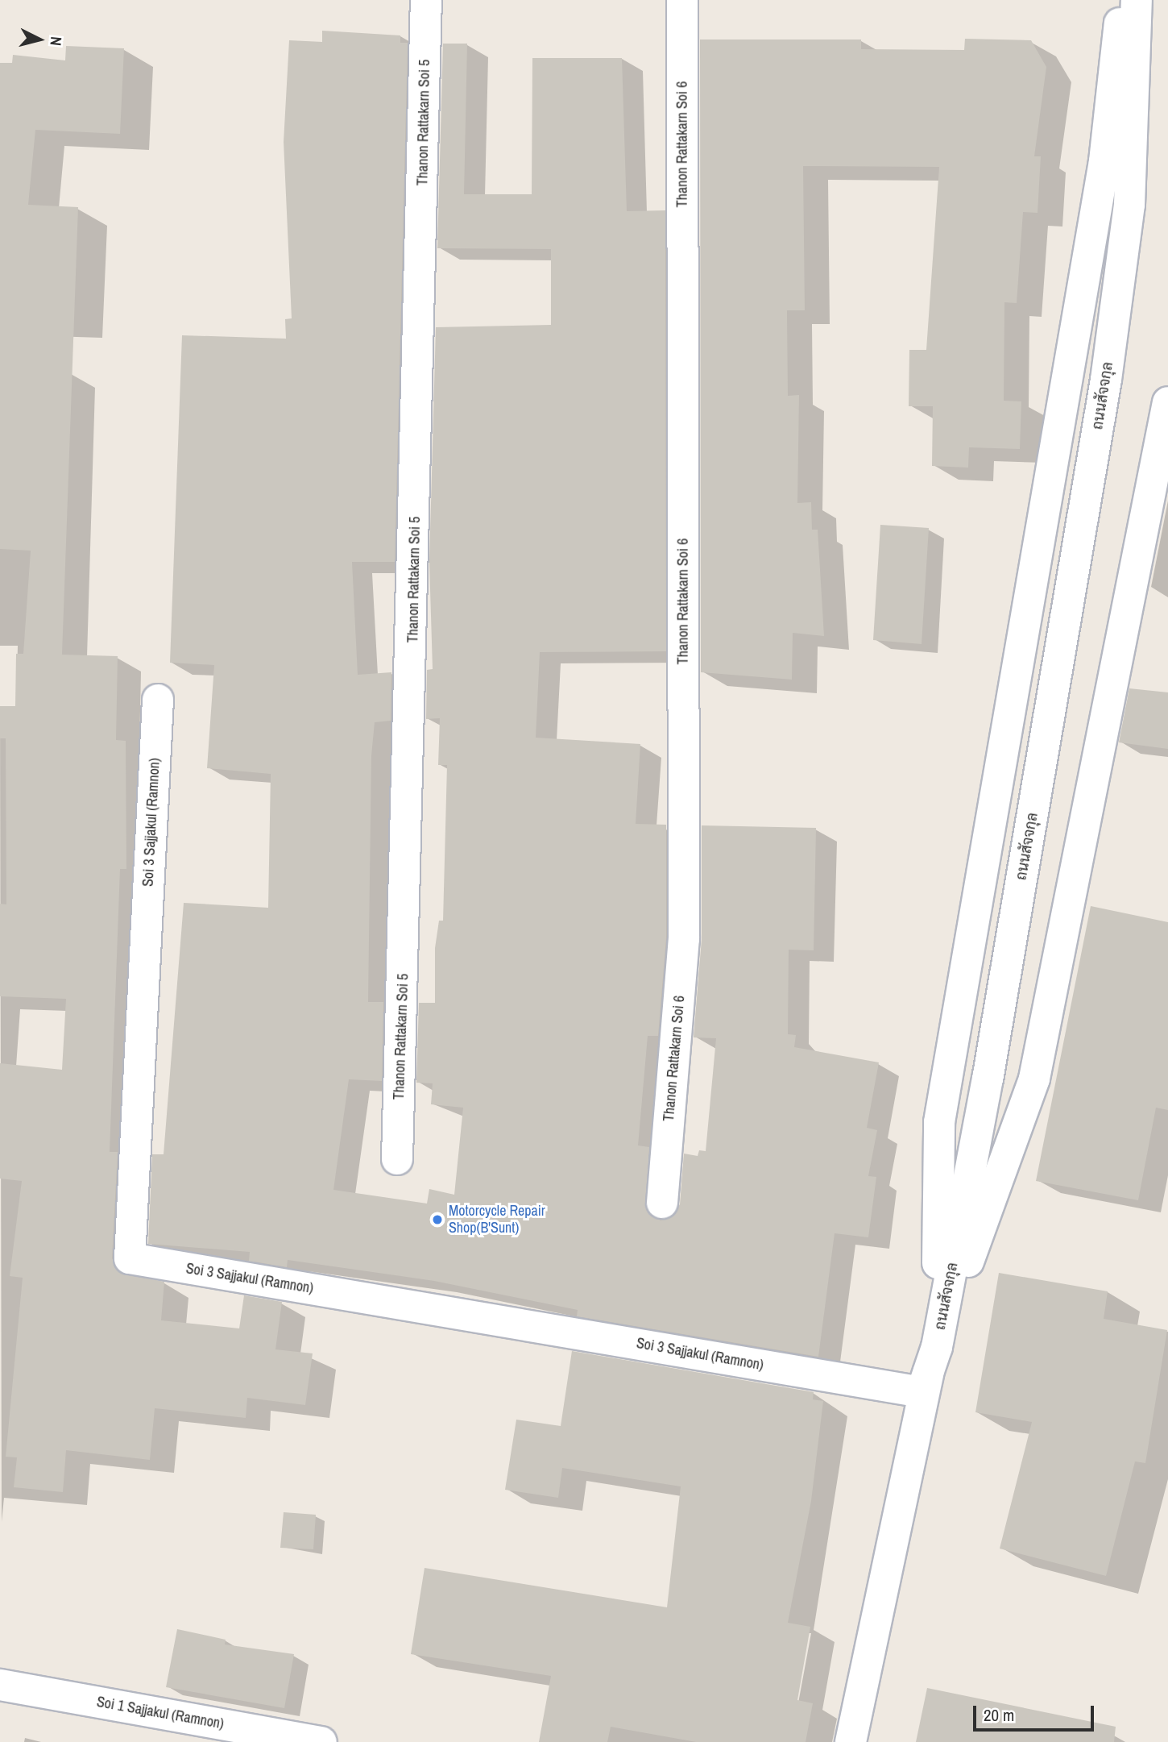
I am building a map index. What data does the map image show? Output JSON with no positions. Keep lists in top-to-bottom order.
{
  "streets": {
    "street": [
      "Thanon Rattakarn Soi 5",
      "Thanon Rattakarn Soi 6",
      "ถนนสัจจกุล",
      "Soi 3 Sajjakul (Ramnon)",
      "Soi 1 Sajjakul (Ramnon)"
    ]
  },
  "crossings": [
    ["ถนนสัจจกุล", "Soi 3 Sajjakul (Ramnon)"]
  ],
  "places": ["Motorcycle Repair Shop(B'Sunt)"],
  "scale_bar": "20 m",
  "north": "right"
}
